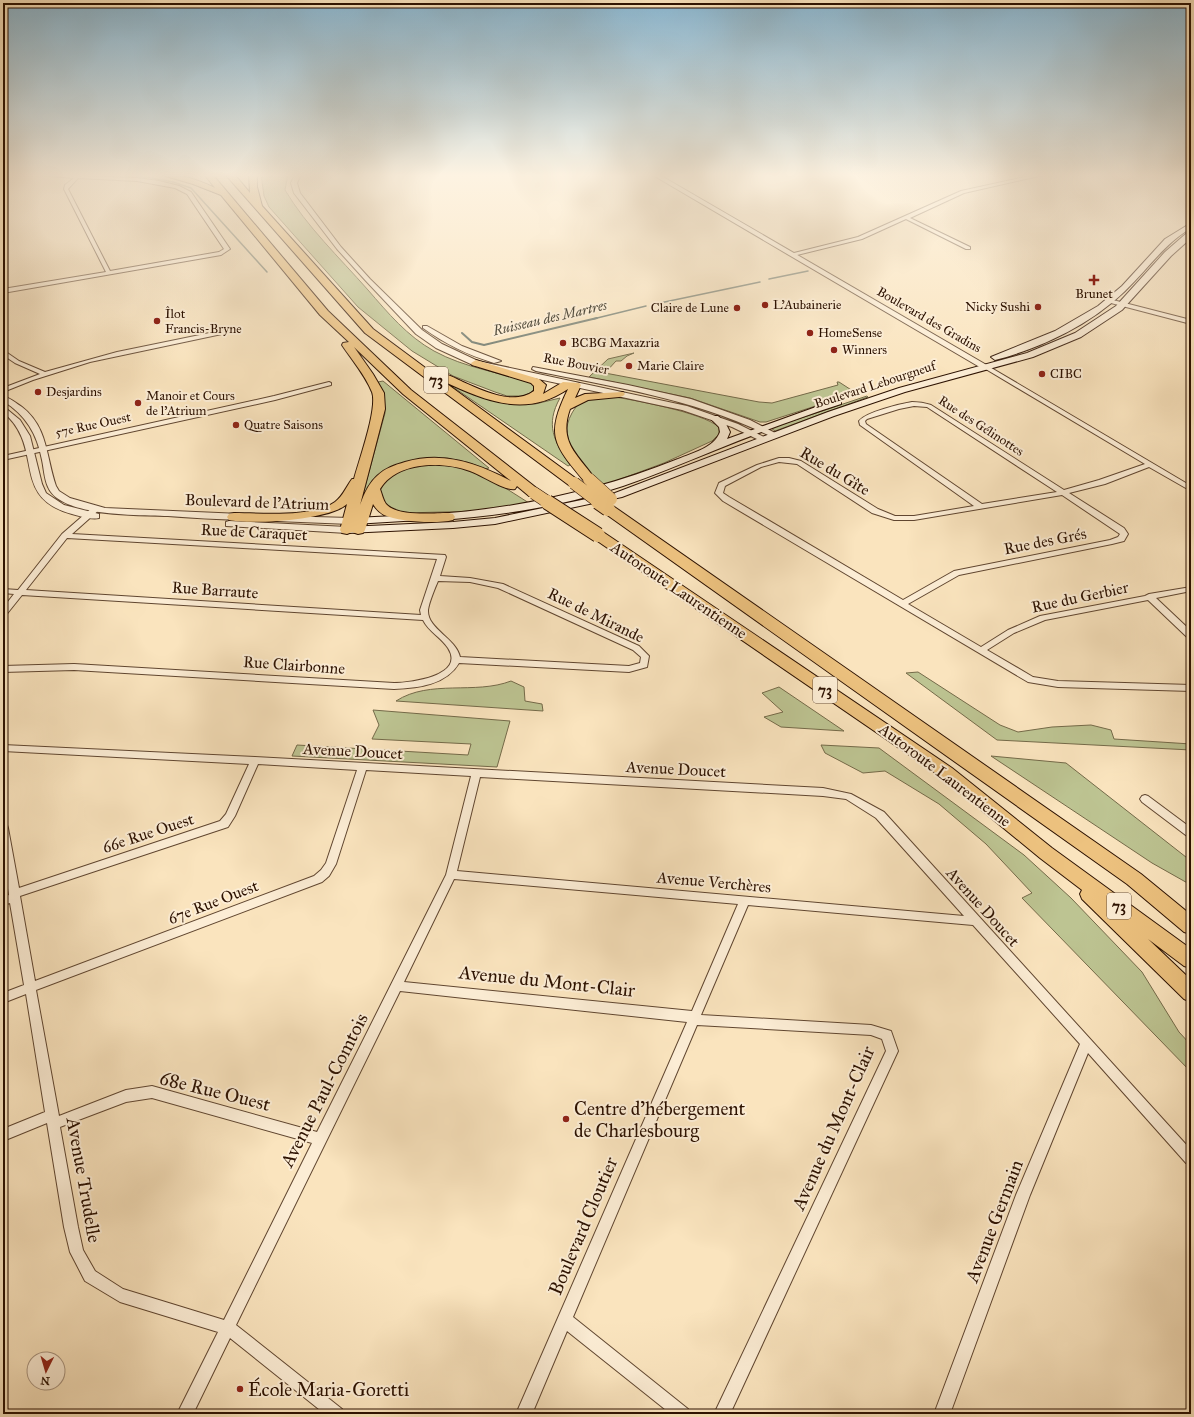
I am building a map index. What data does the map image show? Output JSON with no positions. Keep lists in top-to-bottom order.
{
  "streets": {
    "highway": ["73", "Autoroute Laurentienne"],
    "main road": ["Boulevard Lebourgneuf", "Boulevard de l'Atrium"],
    "street": [
      "Boulevard des Gradins",
      "Rue Bouvier",
      "57e Rue Ouest",
      "Rue des Gélinottes",
      "Rue du Gîte",
      "Rue de Caraquet",
      "Rue des Grés",
      "Rue Barraute",
      "Rue du Gerbier",
      "Rue de Mirande",
      "Rue Clairbonne",
      "Avenue Doucet",
      "66e Rue Ouest",
      "Avenue Verchères",
      "67e Rue Ouest",
      "Avenue du Mont-Clair",
      "Avenue Paul-Comtois",
      "68e Rue Ouest",
      "Avenue Trudelle",
      "Avenue Germain",
      "Boulevard Cloutier"
    ]
  },
  "crossings": [
    ["Boulevard des Gradins", "Boulevard Lebourgneuf"],
    ["Boulevard des Gradins", "Rue du Gîte"],
    ["Rue Bouvier", "Boulevard Lebourgneuf"],
    ["Boulevard Lebourgneuf", "Boulevard de l'Atrium"],
    ["57e Rue Ouest", "Boulevard de l'Atrium"],
    ["Rue des Gélinottes", "Rue du Gîte"],
    ["Rue des Gélinottes", "Rue des Grés"],
    ["Rue du Gîte", "Rue des Grés"],
    ["Rue du Gîte", "Rue du Gerbier"],
    ["Rue de Caraquet", "Rue de Mirande"],
    ["Rue de Mirande", "Rue Clairbonne"],
    ["Avenue Doucet", "66e Rue Ouest"],
    ["Avenue Doucet", "Avenue Verchères"],
    ["Avenue Doucet", "67e Rue Ouest"],
    ["Avenue Doucet", "Avenue Paul-Comtois"],
    ["Avenue Doucet", "Avenue Germain"],
    ["66e Rue Ouest", "Avenue Trudelle"],
    ["Avenue Verchères", "Avenue Paul-Comtois"],
    ["Avenue Verchères", "Boulevard Cloutier"],
    ["67e Rue Ouest", "Avenue Trudelle"],
    ["Avenue du Mont-Clair", "Avenue Paul-Comtois"],
    ["Avenue du Mont-Clair", "Boulevard Cloutier"],
    ["Avenue Paul-Comtois", "68e Rue Ouest"],
    ["Avenue Paul-Comtois", "Avenue Trudelle"],
    ["68e Rue Ouest", "Avenue Trudelle"]
  ],
  "water": ["Ruisseau des Martres"],
  "places": {
    "health": ["Brunet"],
    "other": [
      "L'Aubainerie",
      "Nicky Sushi",
      "Claire de Lune",
      "Îlot Francis-Bryne",
      "HomeSense",
      "BCBG Maxazria",
      "Winners",
      "Marie Claire",
      "CIBC",
      "Desjardins",
      "Manoir et Cours de l'Atrium",
      "Quatre Saisons",
      "Centre d'hébergement de Charlesbourg",
      "École Maria-Goretti"
    ]
  },
  "north": "bottom"
}
